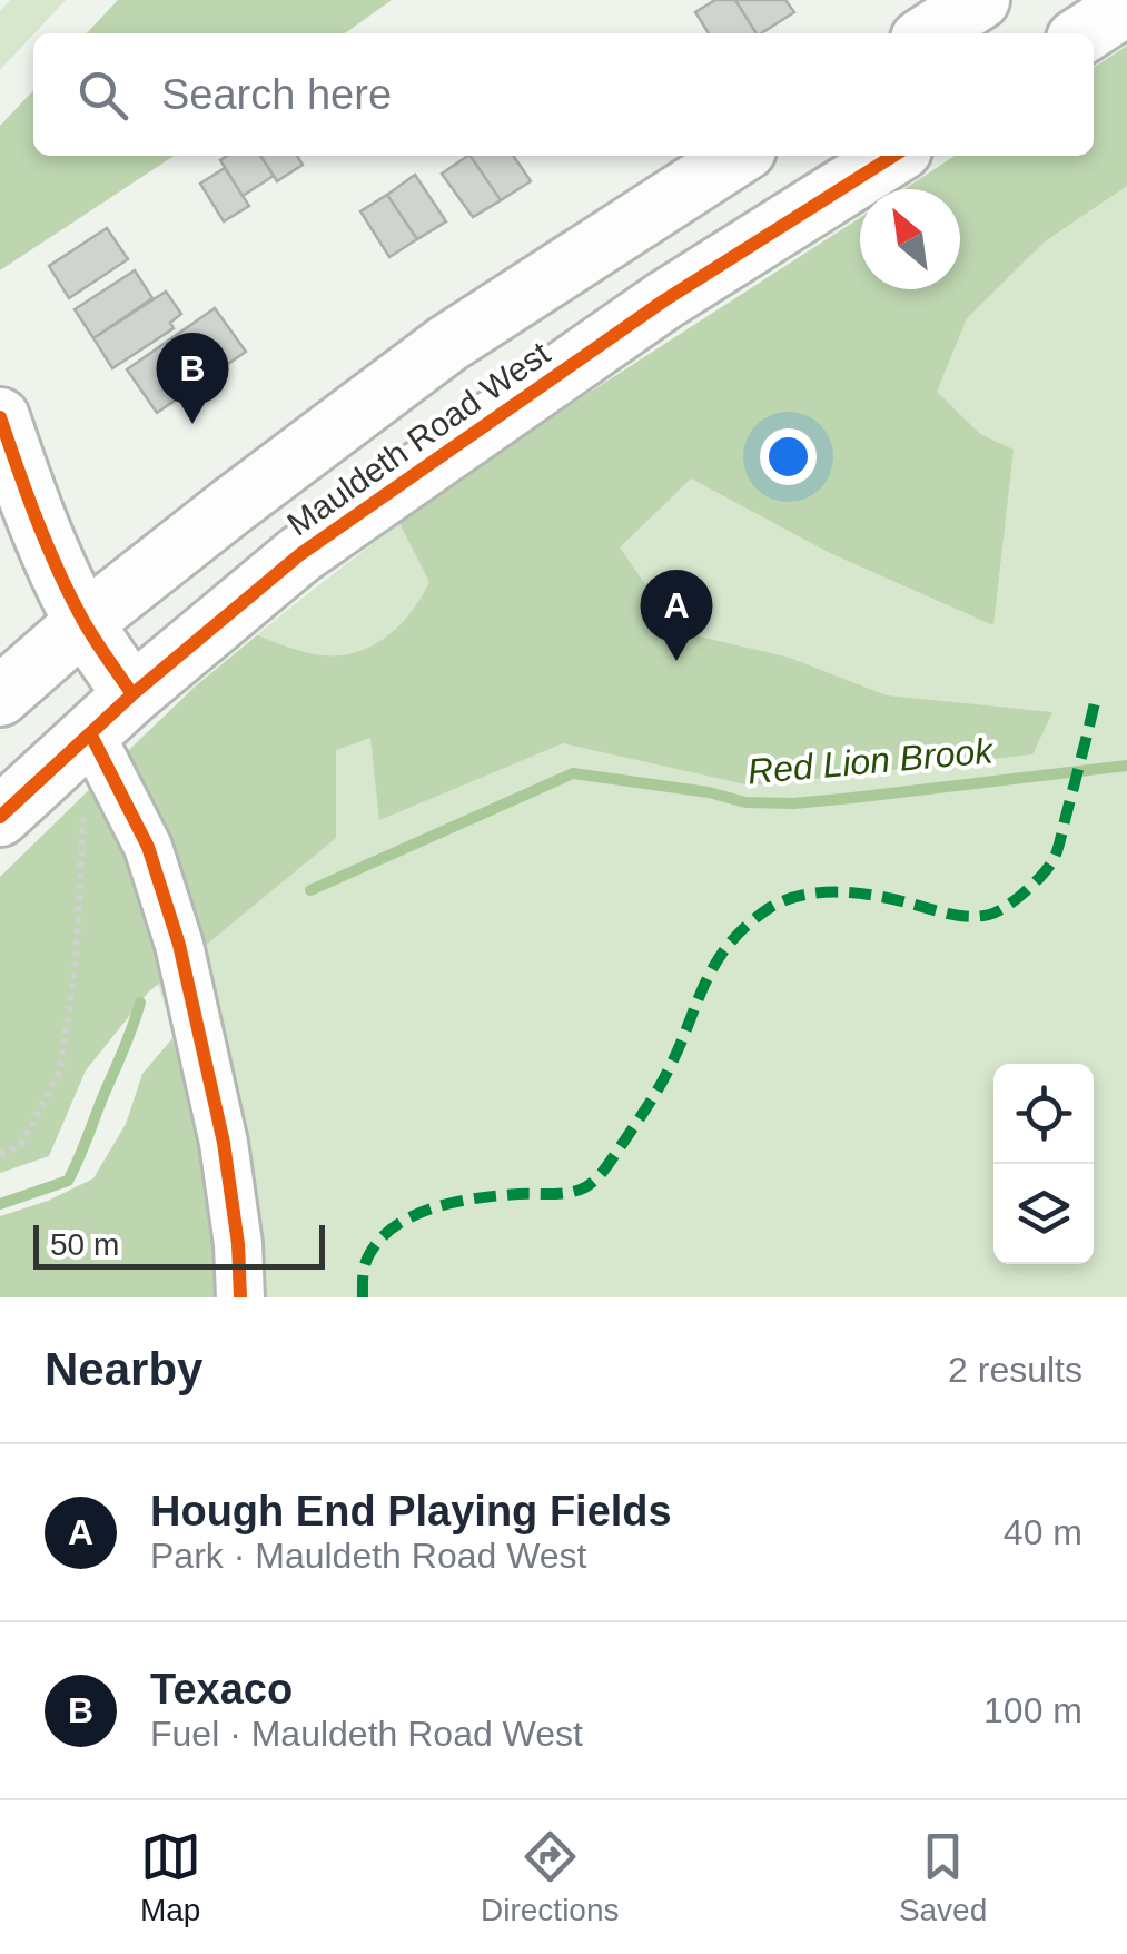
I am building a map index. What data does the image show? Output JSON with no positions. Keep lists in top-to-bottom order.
{
  "streets": {
    "street": ["Mauldeth Road West"]
  },
  "water": ["Red Lion Brook"],
  "scale_bar": "50 m",
  "north": "top left",
  "page": {
    "search": "Search here",
    "pins": ["B", "A"],
    "scale": "50 m",
    "heading": ["Nearby", "2 results"],
    "list": [
      {
        "mark": "A",
        "name": "Hough End Playing Fields",
        "note": "Park · Mauldeth Road West",
        "value": "40 m"
      },
      {
        "mark": "B",
        "name": "Texaco",
        "note": "Fuel · Mauldeth Road West",
        "value": "100 m"
      }
    ],
    "nav": ["Map", "Directions", "Saved"]
  }
}
